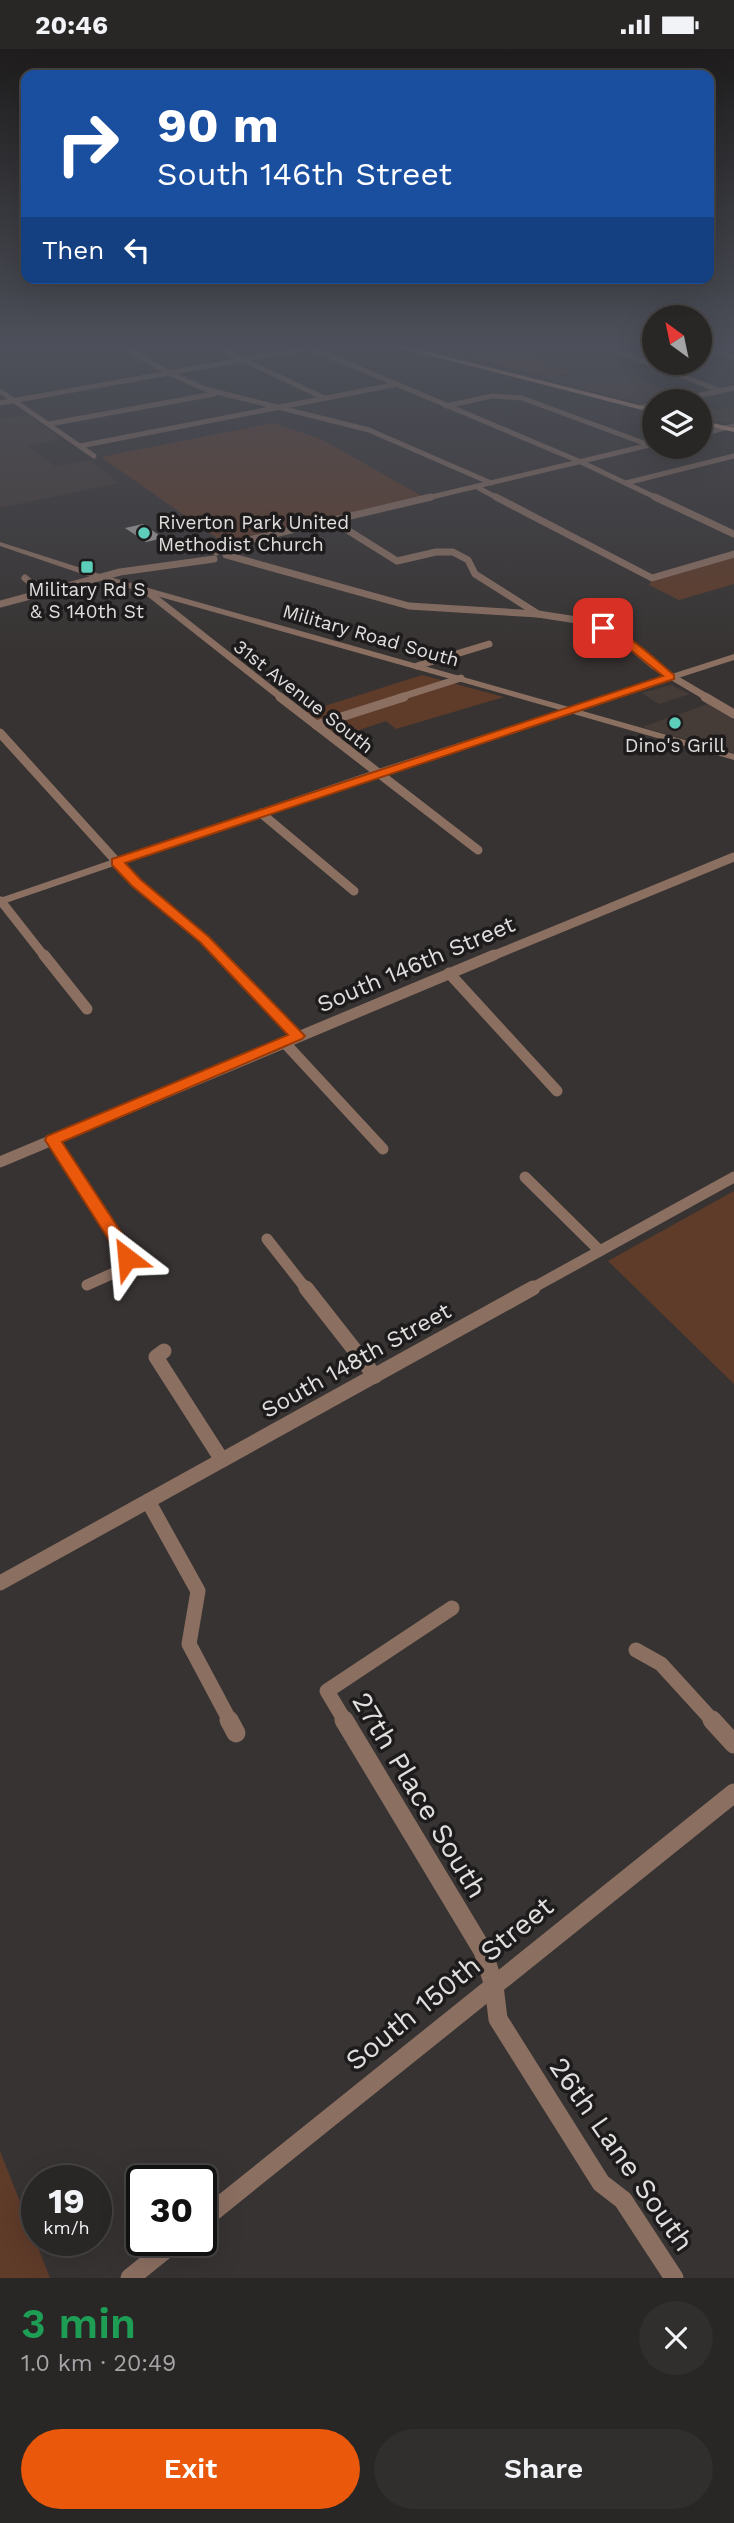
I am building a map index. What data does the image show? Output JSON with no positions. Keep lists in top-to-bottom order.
{
  "streets": {
    "street": [
      "Military Road South",
      "31st Avenue South",
      "South 146th Street",
      "South 148th Street",
      "27th Place South",
      "South 150th Street",
      "26th Lane South"
    ]
  },
  "crossings": [
    ["Military Road South", "31st Avenue South"],
    ["27th Place South", "South 150th Street"],
    ["27th Place South", "26th Lane South"],
    ["South 150th Street", "26th Lane South"]
  ],
  "places": {
    "other": ["Riverton Park United Methodist Church", "Dino's Grill"],
    "transit": ["Military Rd S & S 140th St"]
  },
  "north": "top left",
  "page": {
    "status": "20:46",
    "turn": ["90 m", "South 146th Street"],
    "then": "Then",
    "speed": "19 km/h",
    "limit": "30",
    "heading": ["3 min", "1.0 km · 20:49"],
    "buttons": ["Exit", "Share"]
  }
}
